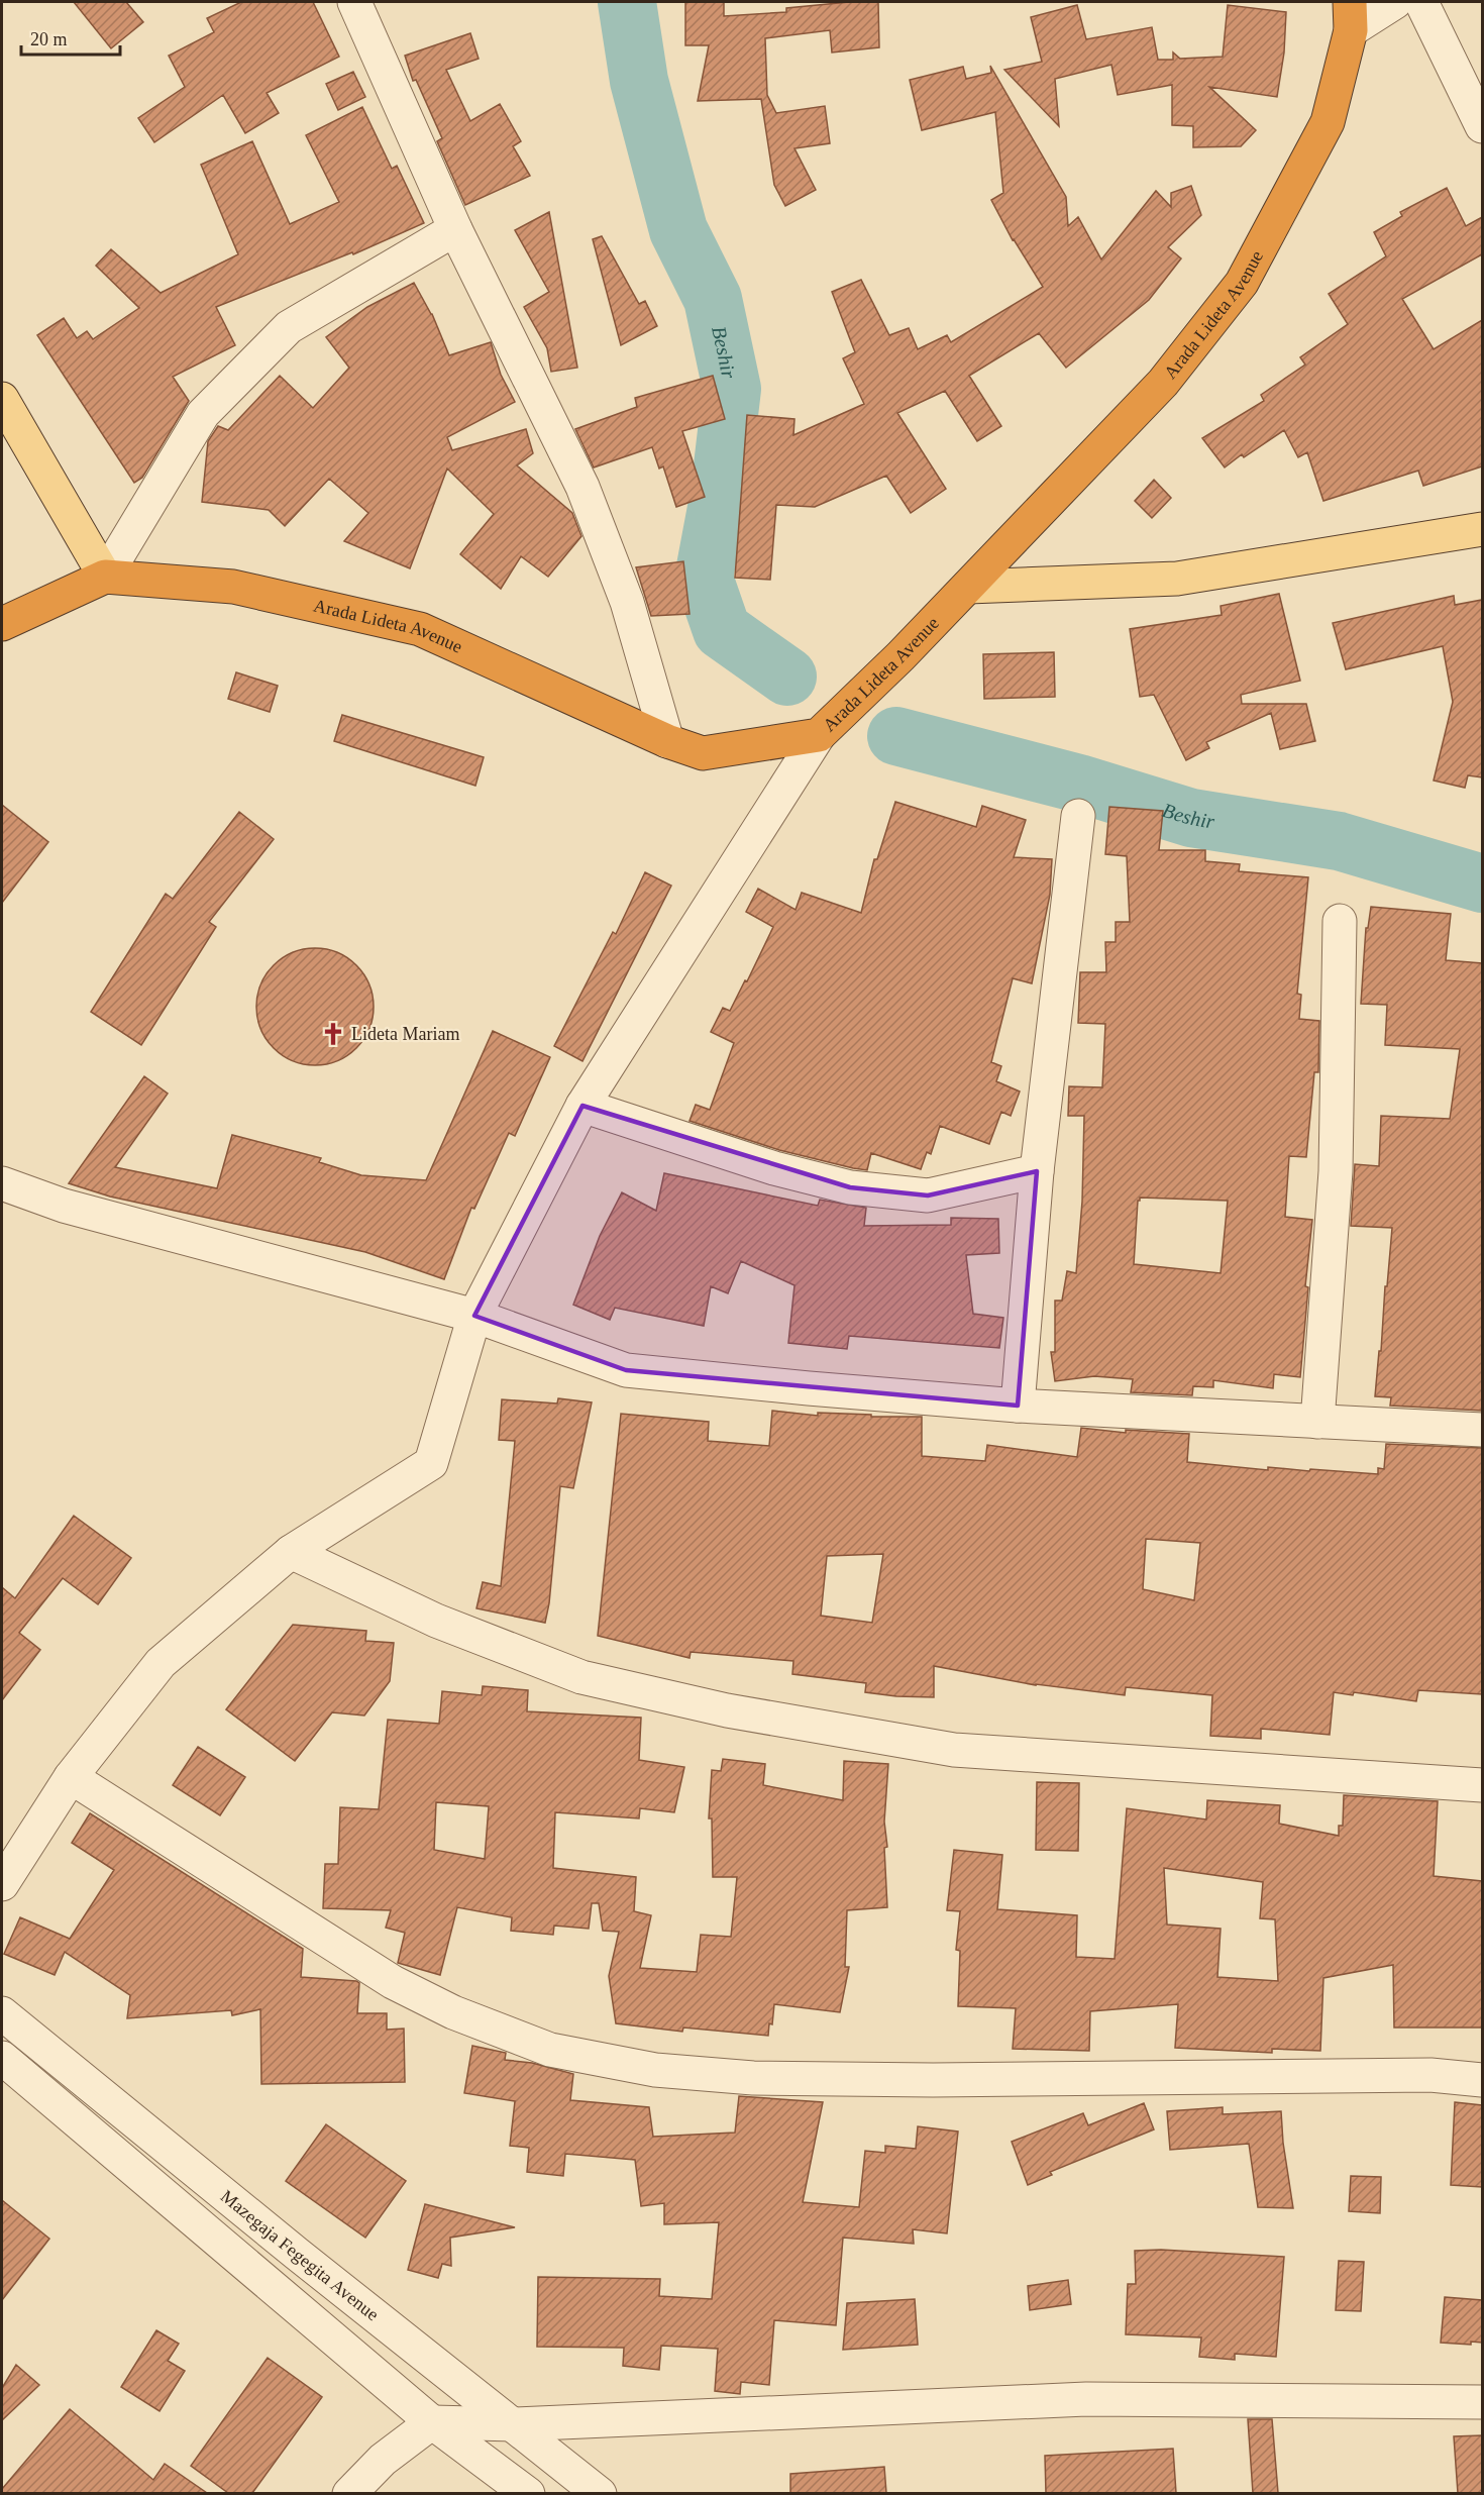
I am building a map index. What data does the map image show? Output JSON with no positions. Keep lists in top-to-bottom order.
{
  "streets": {
    "highway": ["Arada Lideta Avenue"],
    "street": ["Mazegaja Fegegita Avenue"]
  },
  "water": ["Beshir"],
  "places": {
    "church": ["Lideta Mariam"]
  },
  "scale_bar": "20 m"
}
